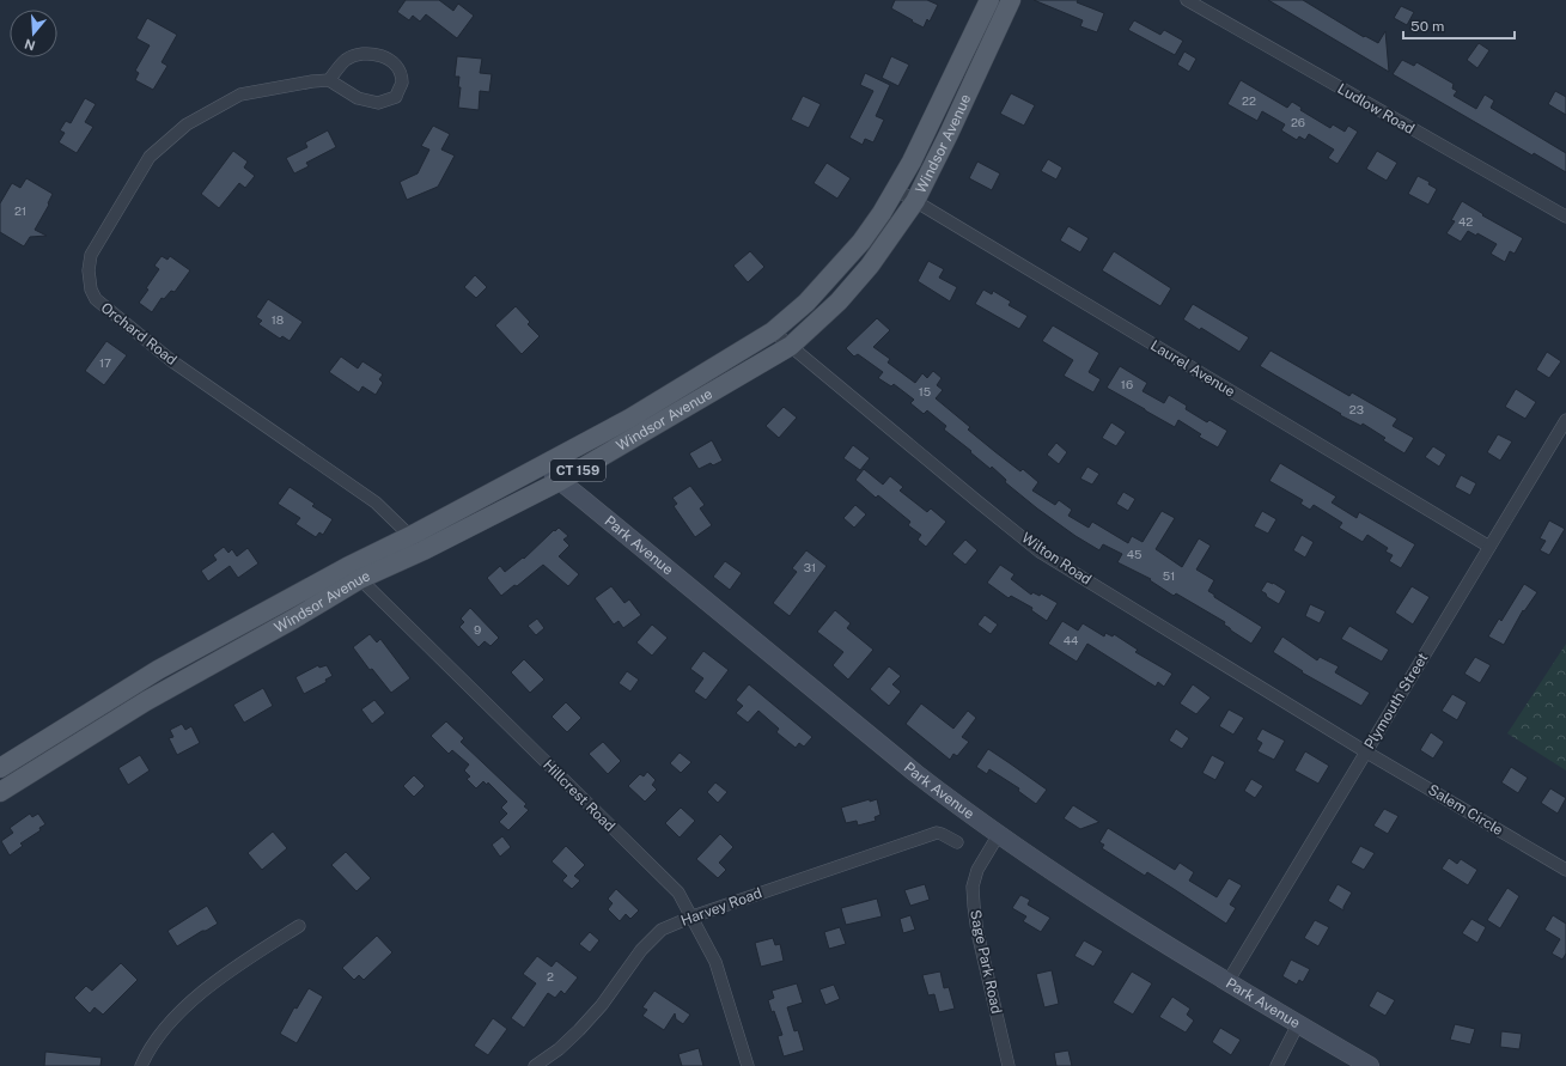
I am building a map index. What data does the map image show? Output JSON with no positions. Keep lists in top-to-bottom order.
{
  "streets": {
    "main road": ["Windsor Avenue", "CT 159", "Park Avenue"],
    "street": [
      "Ludlow Road",
      "Orchard Road",
      "Laurel Avenue",
      "Wilton Road",
      "Plymouth Street",
      "Hillcrest Road",
      "Salem Circle",
      "Harvey Road",
      "Sage Park Road"
    ]
  },
  "crossings": [
    ["Windsor Avenue", "Orchard Road"],
    ["Windsor Avenue", "Laurel Avenue"],
    ["Windsor Avenue", "Park Avenue"],
    ["Windsor Avenue", "Wilton Road"],
    ["Windsor Avenue", "Hillcrest Road"],
    ["Laurel Avenue", "Plymouth Street"],
    ["Park Avenue", "Plymouth Street"],
    ["Park Avenue", "Sage Park Road"],
    ["Wilton Road", "Plymouth Street"],
    ["Wilton Road", "Salem Circle"],
    ["Plymouth Street", "Salem Circle"],
    ["Hillcrest Road", "Harvey Road"]
  ],
  "house_numbers": [
    "22",
    "26",
    "21",
    "42",
    "18",
    "17",
    "16",
    "15",
    "23",
    "45",
    "31",
    "51",
    "9",
    "44",
    "2"
  ],
  "scale_bar": "50 m",
  "north": "bottom"
}
